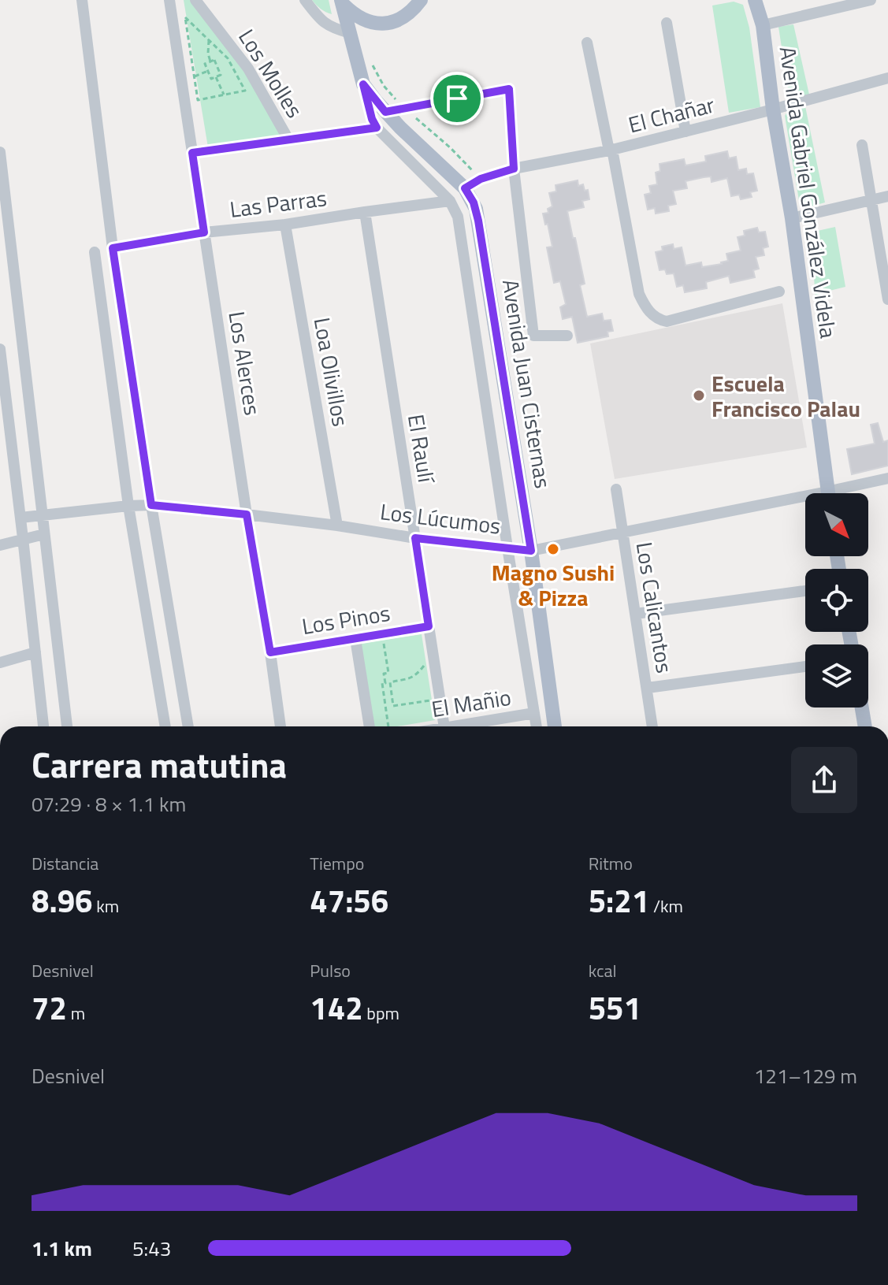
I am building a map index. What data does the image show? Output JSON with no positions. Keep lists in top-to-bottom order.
{
  "streets": {
    "main road": ["Avenida Gabriel González Videla", "Avenida Juan Cisternas"],
    "street": [
      "Los Molles",
      "El Chañar",
      "Las Parras",
      "Los Alerces",
      "Loa Olivillos",
      "El Raulí",
      "Los Lúcumos",
      "Los Calicantos",
      "Los Pinos",
      "El Mañio"
    ]
  },
  "crossings": [
    ["El Chañar", "Avenida Gabriel González Videla"],
    ["El Chañar", "Avenida Juan Cisternas"],
    ["Las Parras", "Los Alerces"],
    ["Las Parras", "Loa Olivillos"],
    ["Las Parras", "Avenida Juan Cisternas"],
    ["Las Parras", "El Raulí"],
    ["Los Alerces", "Los Lúcumos"],
    ["Los Alerces", "Los Pinos"],
    ["Loa Olivillos", "Los Lúcumos"],
    ["Avenida Juan Cisternas", "Los Lúcumos"],
    ["Avenida Juan Cisternas", "El Mañio"],
    ["El Raulí", "Los Lúcumos"],
    ["El Raulí", "Los Pinos"],
    ["Los Lúcumos", "Los Calicantos"]
  ],
  "places": ["Escuela Francisco Palau", "Magno Sushi & Pizza"],
  "north": "bottom right",
  "page": {
    "heading": ["Carrera matutina", "07:29 · 8 × 1.1 km"],
    "stats": [
      ["Distancia", "8.96 km"],
      ["Tiempo", "47:56"],
      ["Ritmo", "5:21 /km"],
      ["Desnivel", "72 m"],
      ["Pulso", "142 bpm"],
      ["kcal", "551"]
    ],
    "chart": ["Desnivel", "121–129 m"],
    "list": [
      {
        "name": "1.1 km",
        "note": "5:43"
      }
    ]
  }
}
